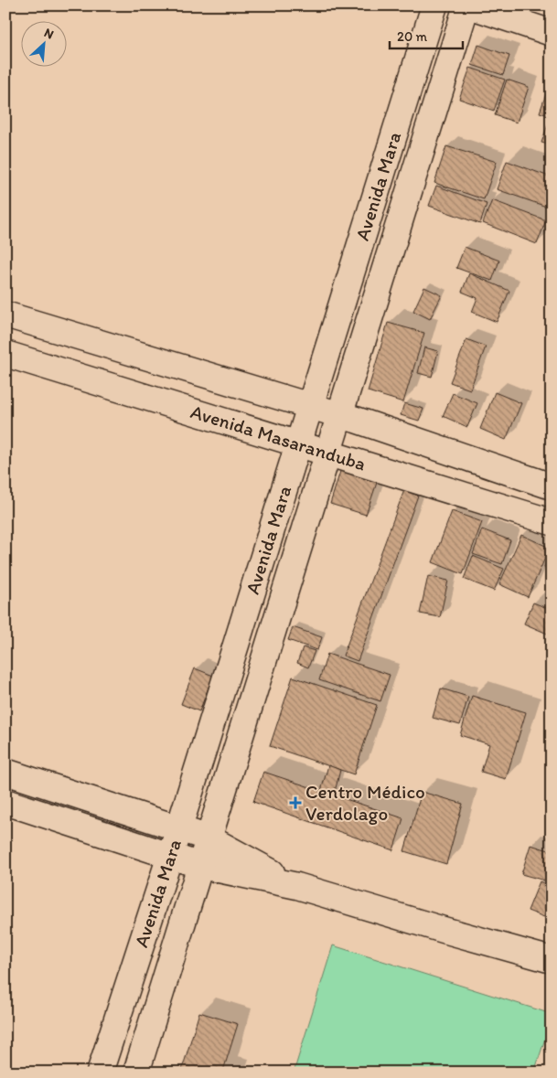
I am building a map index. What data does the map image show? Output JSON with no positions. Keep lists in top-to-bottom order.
{
  "streets": {
    "street": ["Avenida Mara", "Avenida Masaranduba"]
  },
  "crossings": [
    ["Avenida Mara", "Avenida Masaranduba"]
  ],
  "places": {
    "health": ["Centro Médico Verdolago"]
  },
  "scale_bar": "20 m",
  "north": "top right"
}
